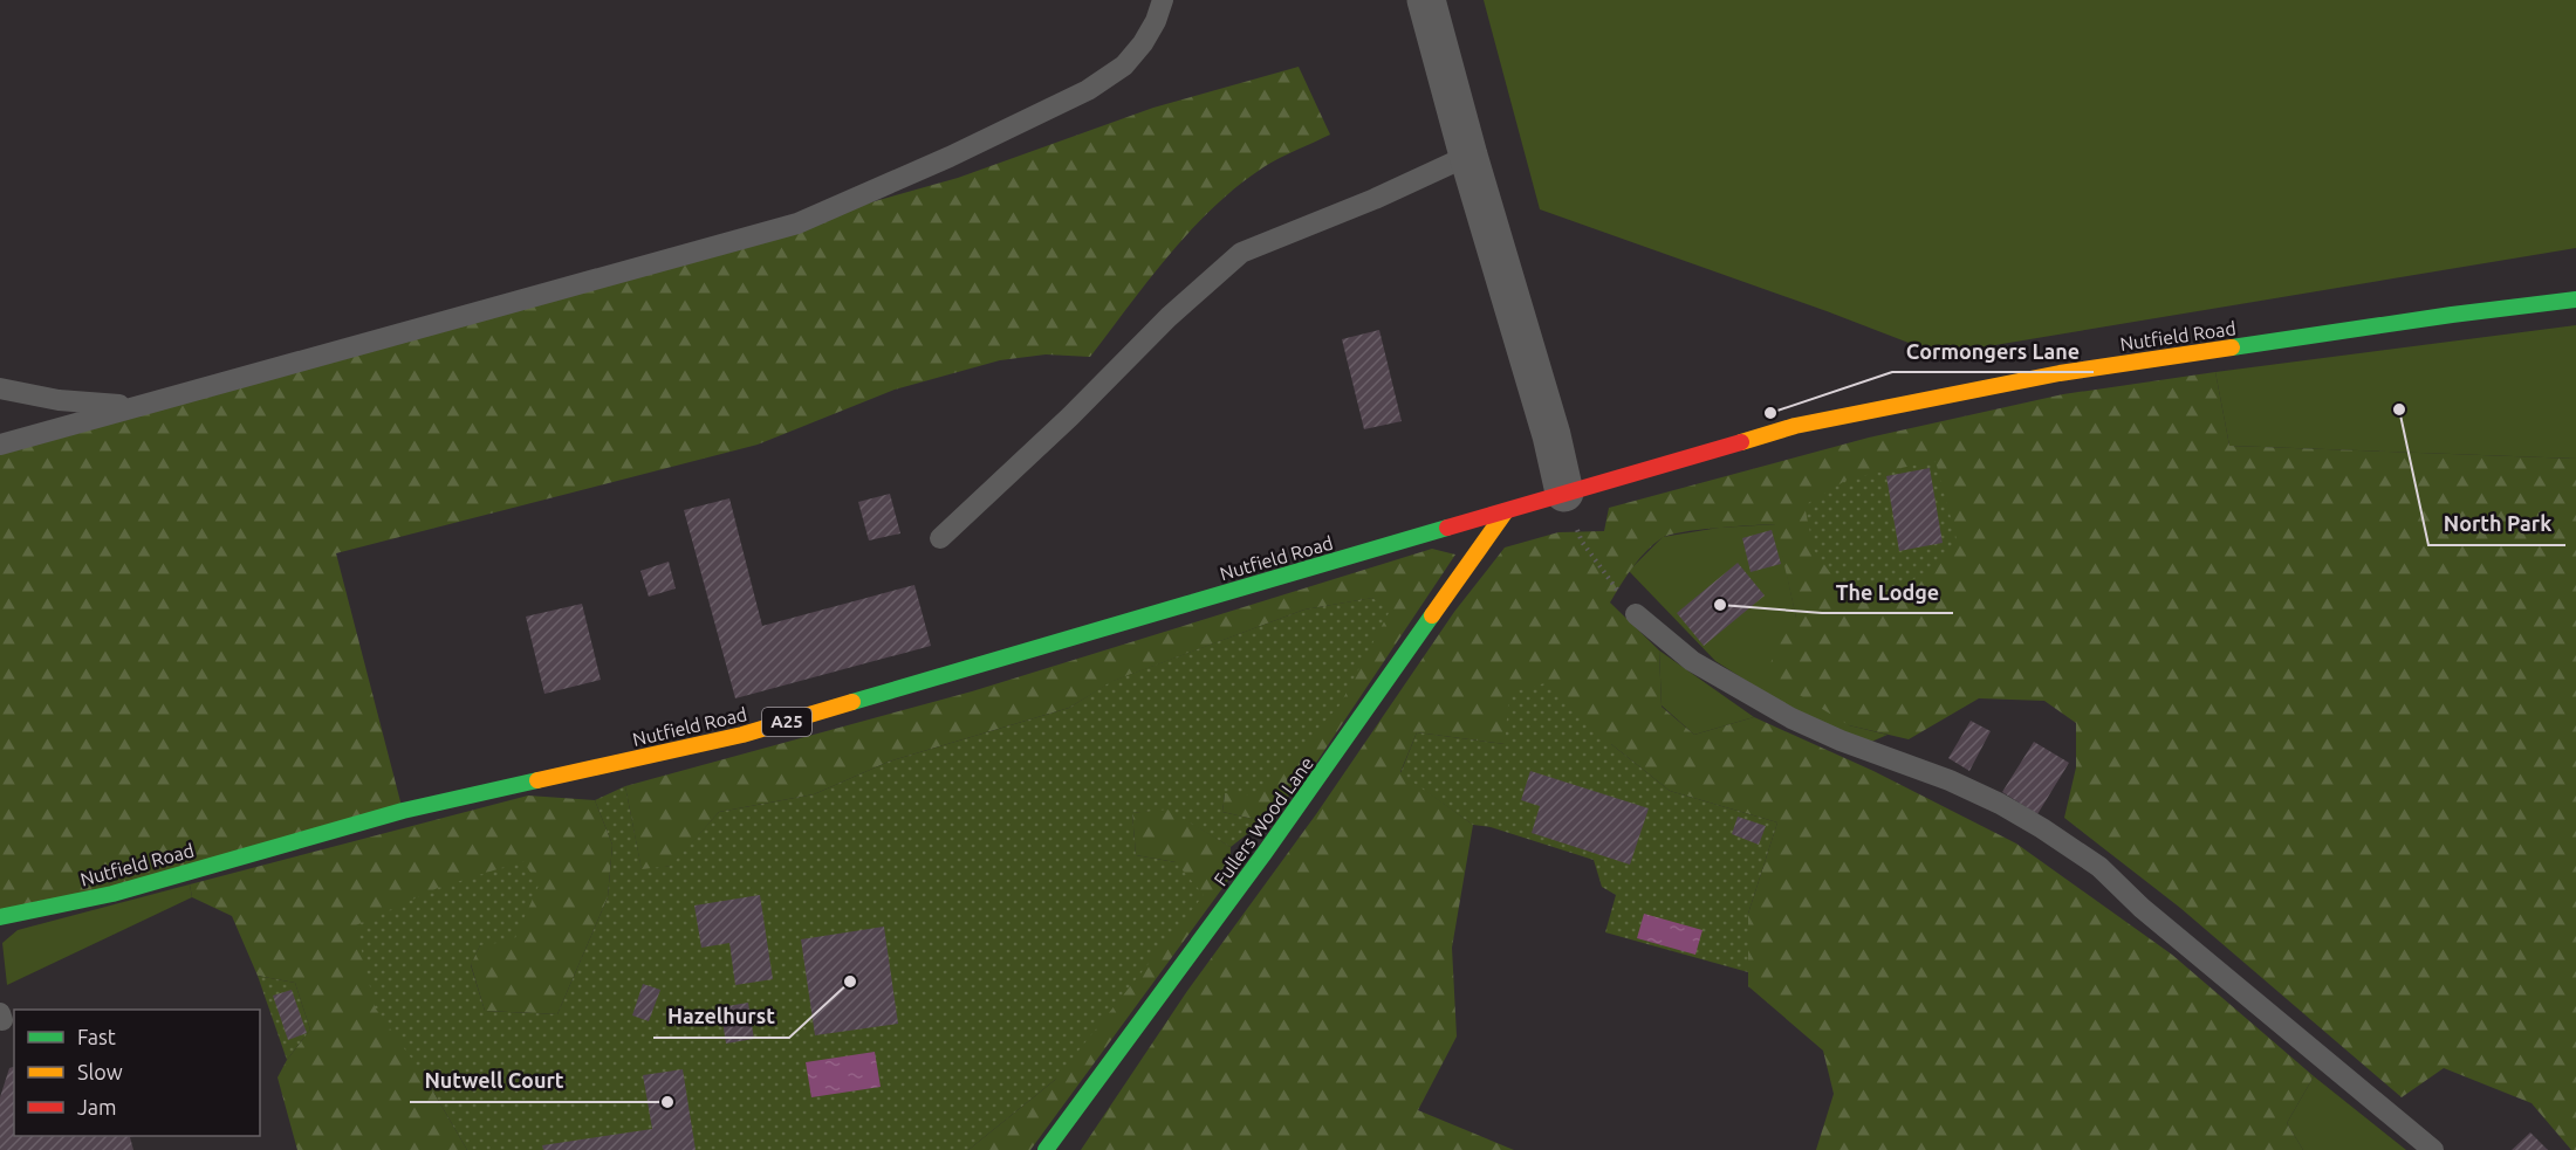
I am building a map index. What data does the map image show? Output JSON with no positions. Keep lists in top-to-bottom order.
{
  "streets": {
    "main road": ["Nutfield Road", "A25", "Fullers Wood Lane"]
  },
  "crossings": [
    ["Nutfield Road", "Fullers Wood Lane"]
  ],
  "places": [
    "North Park",
    "Cormongers Lane",
    "The Lodge",
    "Hazelhurst",
    "Nutwell Court"
  ],
  "legend": ["Fast", "Slow", "Jam"]
}
